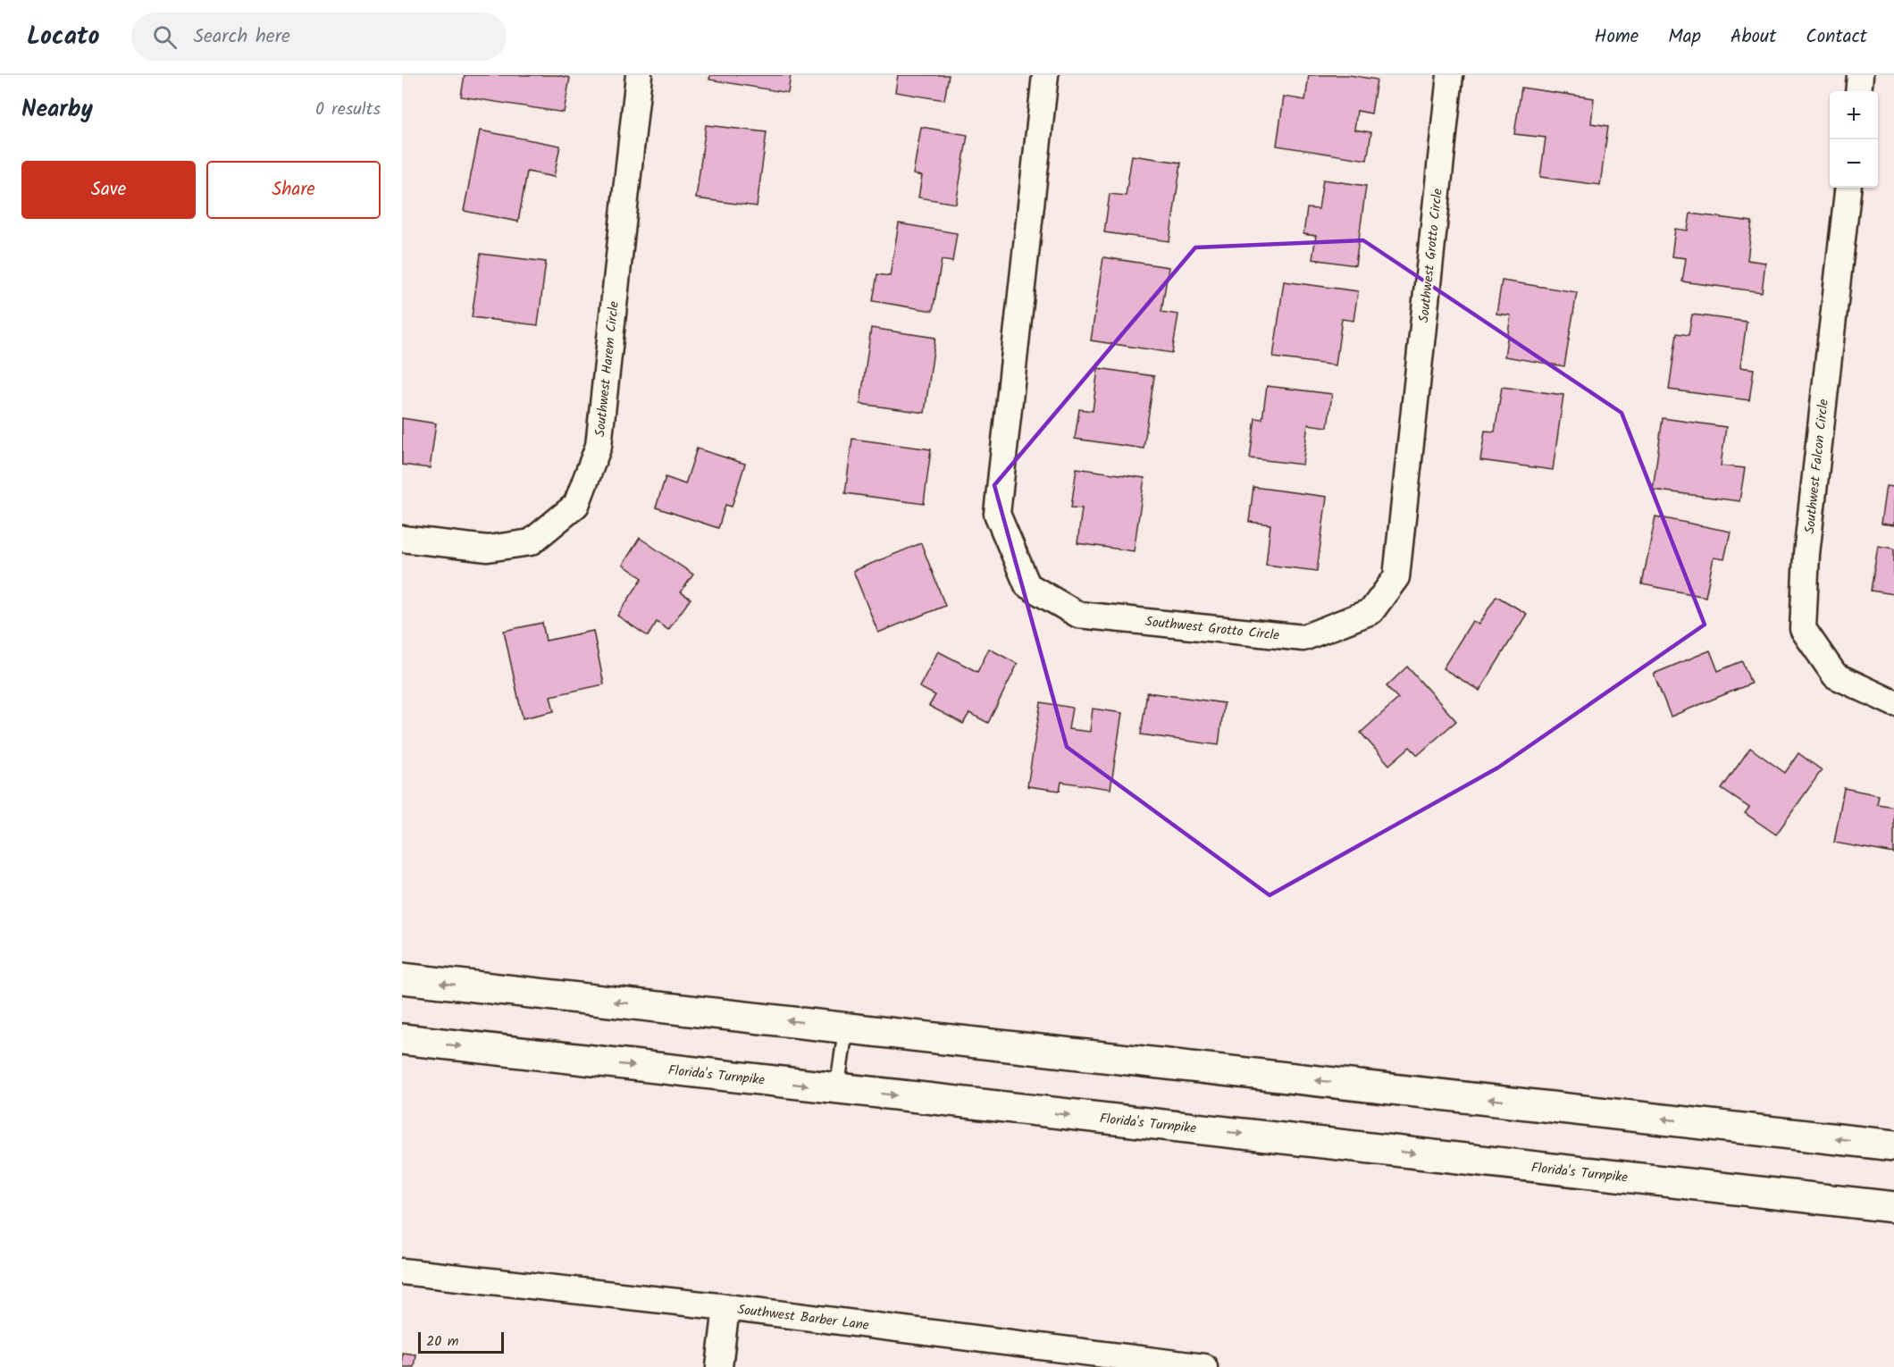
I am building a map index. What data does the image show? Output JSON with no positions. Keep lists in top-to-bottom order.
{
  "streets": {
    "highway": ["Florida's Turnpike"],
    "street": [
      "Southwest Grotto Circle",
      "Southwest Harem Circle",
      "Southwest Falcon Circle",
      "Southwest Barber Lane"
    ]
  },
  "scale_bar": "20 m",
  "page": {
    "header": "Locato",
    "search": "Search here",
    "nav": [
      "Home",
      "Map",
      "About",
      "Contact"
    ],
    "heading": ["Nearby", "0 results"],
    "map_buttons": ["+", "−"],
    "buttons": ["Save", "Share"],
    "scale": "20 m"
  }
}
